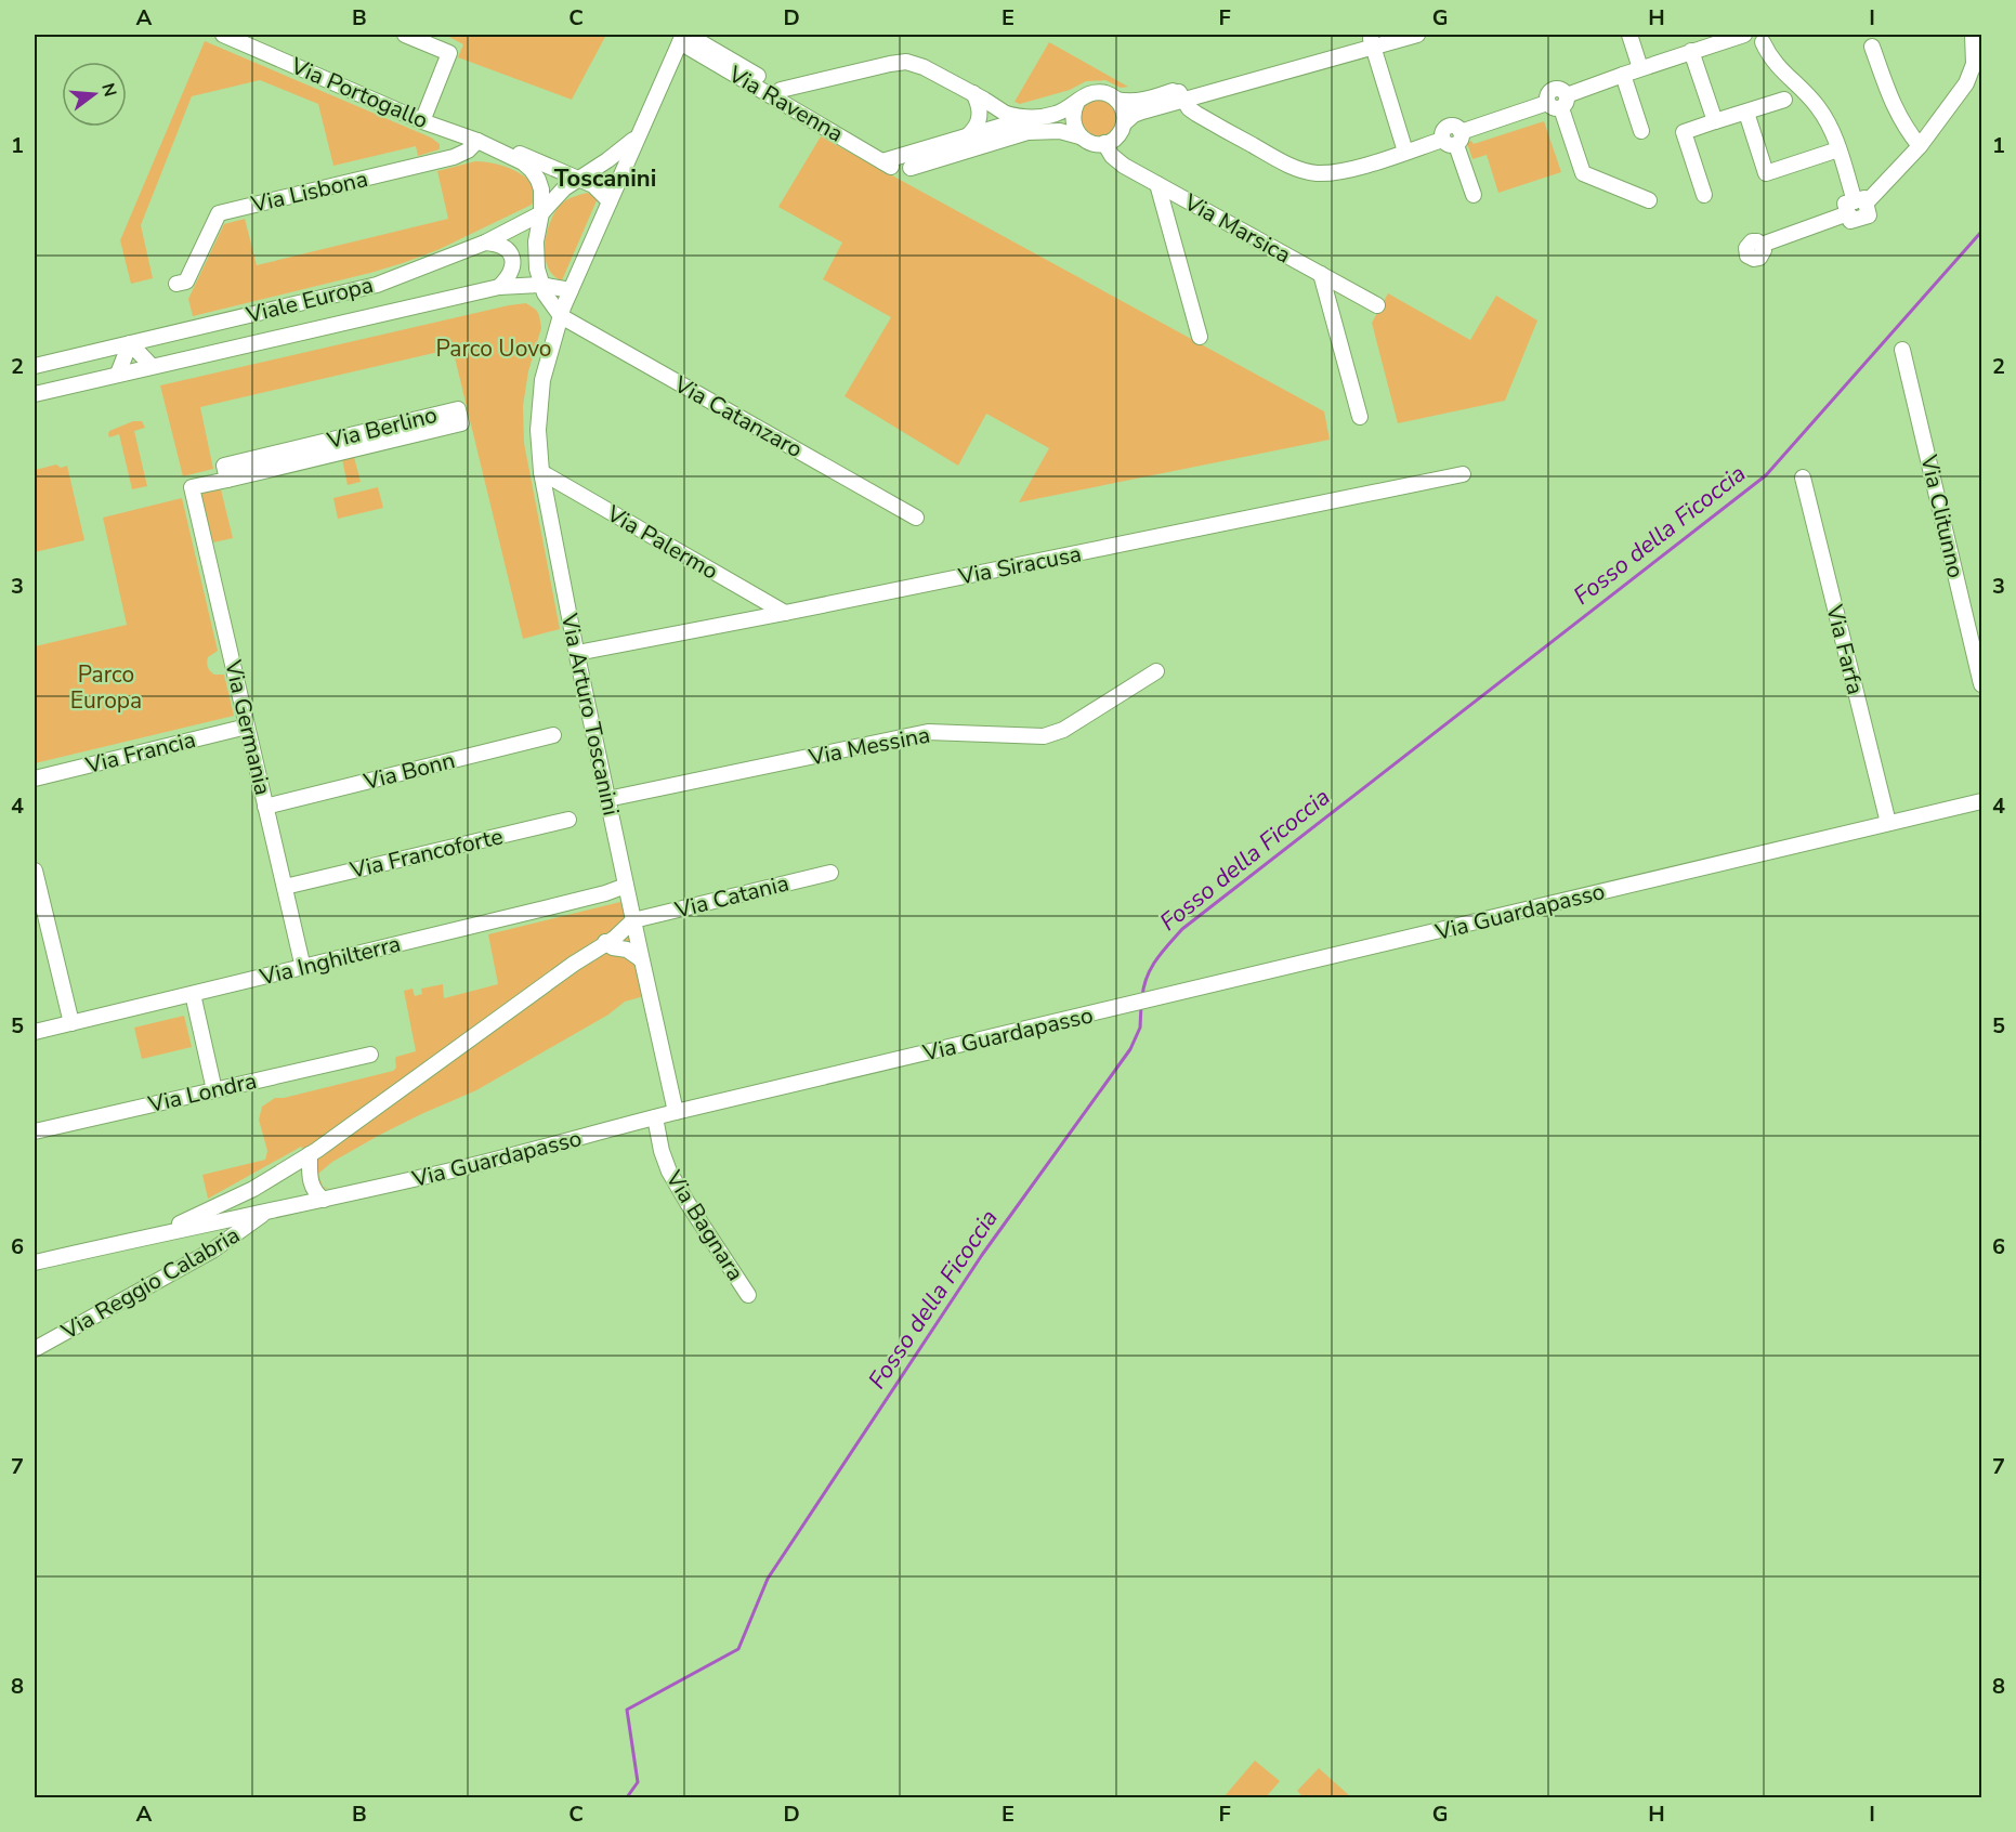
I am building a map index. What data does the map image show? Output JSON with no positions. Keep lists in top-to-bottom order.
{
  "streets": {
    "street": [
      "Via Portogallo",
      "Via Ravenna",
      "Via Lisbona",
      "Via Marsica",
      "Viale Europa",
      "Via Catanzaro",
      "Via Berlino",
      "Via Clitunno",
      "Via Palermo",
      "Via Siracusa",
      "Via Farfa",
      "Via Arturo Toscanini",
      "Via Germania",
      "Via Messina",
      "Via Francia",
      "Via Bonn",
      "Via Francoforte",
      "Via Catania",
      "Via Guardapasso",
      "Via Inghilterra",
      "Via Londra",
      "Via Bagnara",
      "Via Reggio Calabria"
    ]
  },
  "crossings": [
    ["Via Portogallo", "Via Lisbona"],
    ["Via Portogallo", "Viale Europa"],
    ["Via Portogallo", "Via Arturo Toscanini"],
    ["Via Ravenna", "Via Arturo Toscanini"],
    ["Viale Europa", "Via Arturo Toscanini"],
    ["Via Catanzaro", "Via Arturo Toscanini"],
    ["Via Berlino", "Via Germania"],
    ["Via Palermo", "Via Siracusa"],
    ["Via Palermo", "Via Arturo Toscanini"],
    ["Via Siracusa", "Via Arturo Toscanini"],
    ["Via Farfa", "Via Guardapasso"],
    ["Via Arturo Toscanini", "Via Messina"],
    ["Via Arturo Toscanini", "Via Catania"],
    ["Via Arturo Toscanini", "Via Guardapasso"],
    ["Via Arturo Toscanini", "Via Inghilterra"],
    ["Via Germania", "Via Francia"],
    ["Via Germania", "Via Bonn"],
    ["Via Germania", "Via Francoforte"],
    ["Via Germania", "Via Inghilterra"],
    ["Via Guardapasso", "Via Bagnara"],
    ["Via Guardapasso", "Via Reggio Calabria"]
  ],
  "districts": ["Toscanini"],
  "water": ["Fosso della Ficoccia"],
  "parks": ["Parco Uovo", "Parco Europa"],
  "north": "right",
  "grid": {
    "columns": [
      "A",
      "B",
      "C",
      "D",
      "E",
      "F",
      "G",
      "H",
      "I"
    ],
    "rows": [
      "1",
      "2",
      "3",
      "4",
      "5",
      "6",
      "7",
      "8"
    ]
  }
}
